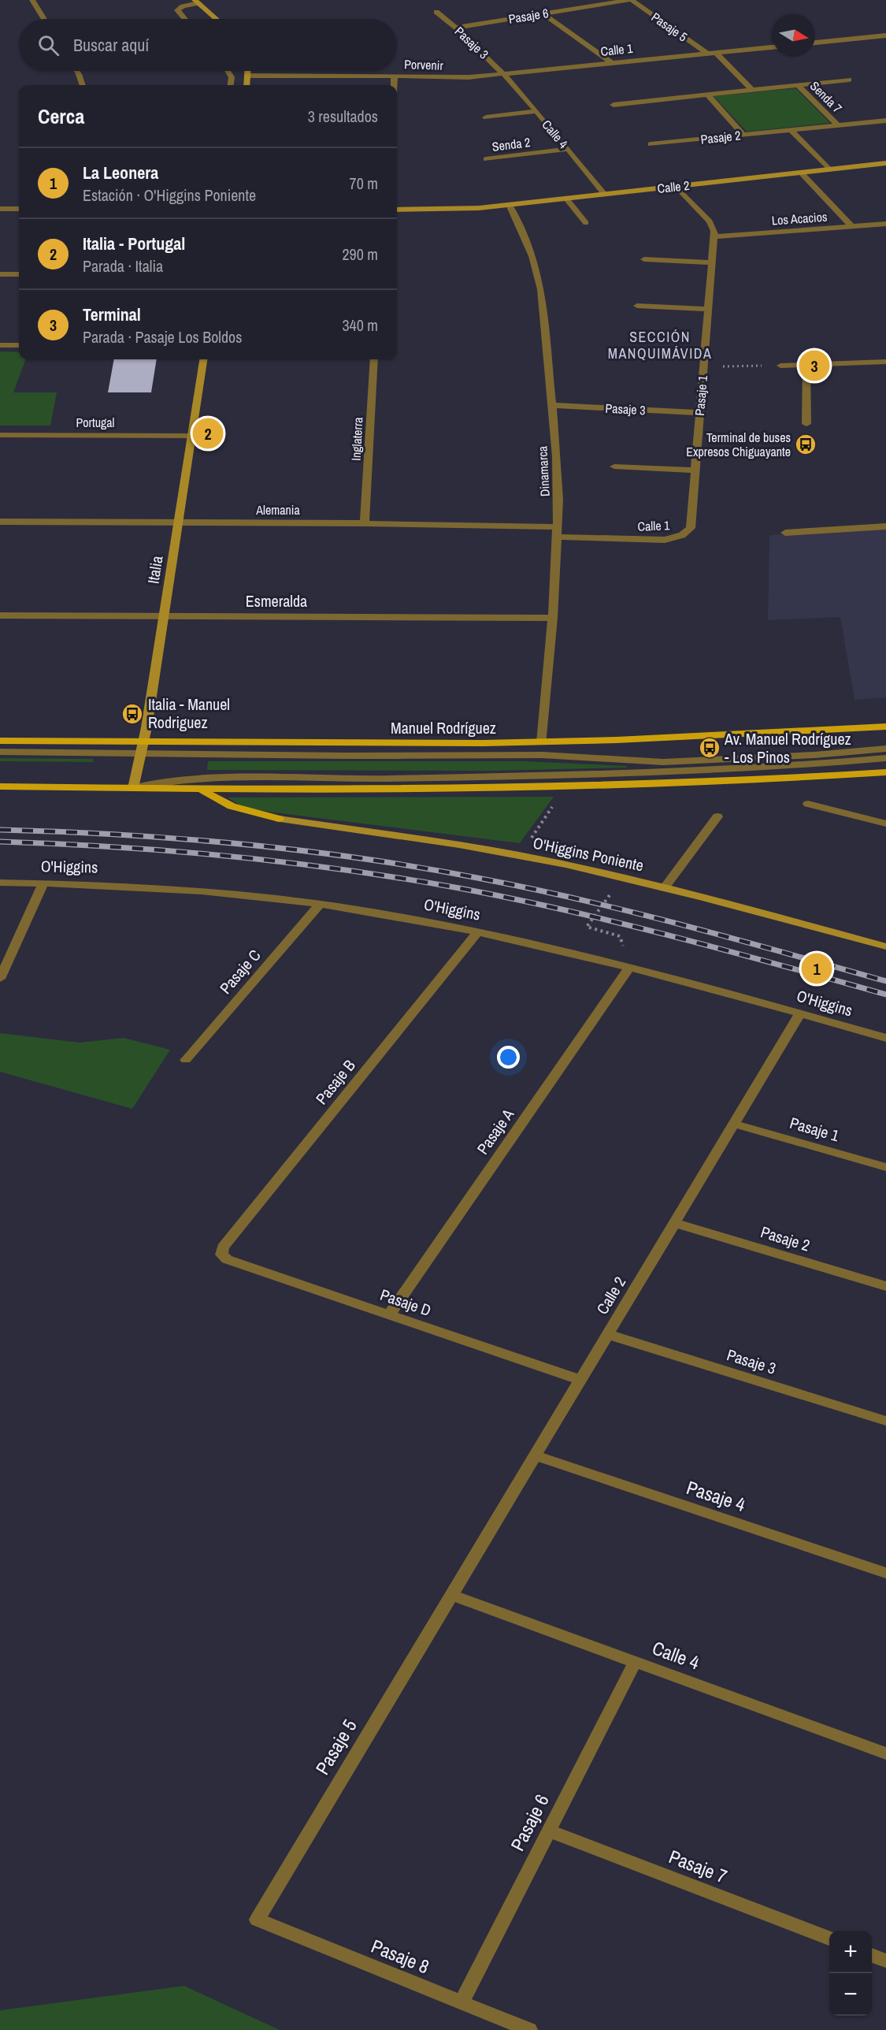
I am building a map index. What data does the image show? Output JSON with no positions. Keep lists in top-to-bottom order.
{
  "streets": {
    "main road": ["Manuel Rodríguez"],
    "street": [
      "Pasaje 6",
      "Pasaje 5",
      "Pasaje 3",
      "Calle 1",
      "Porvenir",
      "Senda 7",
      "Calle 4",
      "Pasaje 2",
      "Senda 2",
      "Calle 2",
      "Los Acacios",
      "Pasaje 1",
      "Portugal",
      "Inglaterra",
      "Dinamarca",
      "Alemania",
      "Italia",
      "Esmeralda",
      "O'Higgins Poniente",
      "O'Higgins",
      "Pasaje C",
      "Pasaje B",
      "Pasaje A",
      "Pasaje D",
      "Pasaje 4",
      "Pasaje 7",
      "Pasaje 8"
    ]
  },
  "crossings": [
    ["Pasaje 6", "Pasaje 5"],
    ["Pasaje 6", "Pasaje 3"],
    ["Pasaje 6", "Calle 4"],
    ["Pasaje 6", "Pasaje 7"],
    ["Pasaje 6", "Pasaje 8"],
    ["Pasaje 5", "Calle 1"],
    ["Pasaje 5", "Calle 4"],
    ["Pasaje 5", "Calle 2"],
    ["Pasaje 5", "Pasaje 8"],
    ["Pasaje 3", "Calle 1"],
    ["Pasaje 3", "Calle 4"],
    ["Pasaje 3", "Calle 2"],
    ["Pasaje 3", "Pasaje 1"],
    ["Pasaje 3", "Dinamarca"],
    ["Calle 1", "Porvenir"],
    ["Calle 1", "Calle 4"],
    ["Calle 1", "Pasaje 1"],
    ["Calle 1", "Dinamarca"],
    ["Calle 1", "Alemania"],
    ["Senda 7", "Pasaje 2"],
    ["Calle 4", "Senda 2"],
    ["Calle 4", "Calle 2"],
    ["Pasaje 2", "Calle 2"],
    ["Calle 2", "Pasaje 1"],
    ["Calle 2", "Dinamarca"],
    ["Calle 2", "O'Higgins"],
    ["Calle 2", "Pasaje D"],
    ["Calle 2", "Pasaje 4"],
    ["Los Acacios", "Pasaje 1"],
    ["Portugal", "Italia"],
    ["Inglaterra", "Alemania"],
    ["Dinamarca", "Alemania"],
    ["Dinamarca", "Esmeralda"],
    ["Dinamarca", "Manuel Rodríguez"],
    ["Alemania", "Italia"],
    ["Italia", "Esmeralda"],
    ["Italia", "Manuel Rodríguez"],
    ["O'Higgins", "Pasaje C"],
    ["O'Higgins", "Pasaje B"],
    ["O'Higgins", "Pasaje A"],
    ["Pasaje B", "Pasaje D"],
    ["Pasaje A", "Pasaje D"]
  ],
  "districts": ["SECCIÓN MANQUIMÁVIDA"],
  "places": {
    "bus stop": ["Terminal de buses Expresos Chiguayante", "Italia - Manuel Rodriguez", "Av. Manuel Rodríguez - Los Pinos"]
  },
  "north": "right",
  "page": {
    "search": "Buscar aquí",
    "heading": ["Cerca", "3 resultados"],
    "list": [
      {
        "mark": "1",
        "name": "La Leonera",
        "note": "Estación · O'Higgins Poniente",
        "value": "70 m"
      },
      {
        "mark": "2",
        "name": "Italia - Portugal",
        "note": "Parada · Italia",
        "value": "290 m"
      },
      {
        "mark": "3",
        "name": "Terminal",
        "note": "Parada · Pasaje Los Boldos",
        "value": "340 m"
      }
    ],
    "pins": ["3", "2", "1"],
    "map_buttons": ["+", "−"]
  }
}
